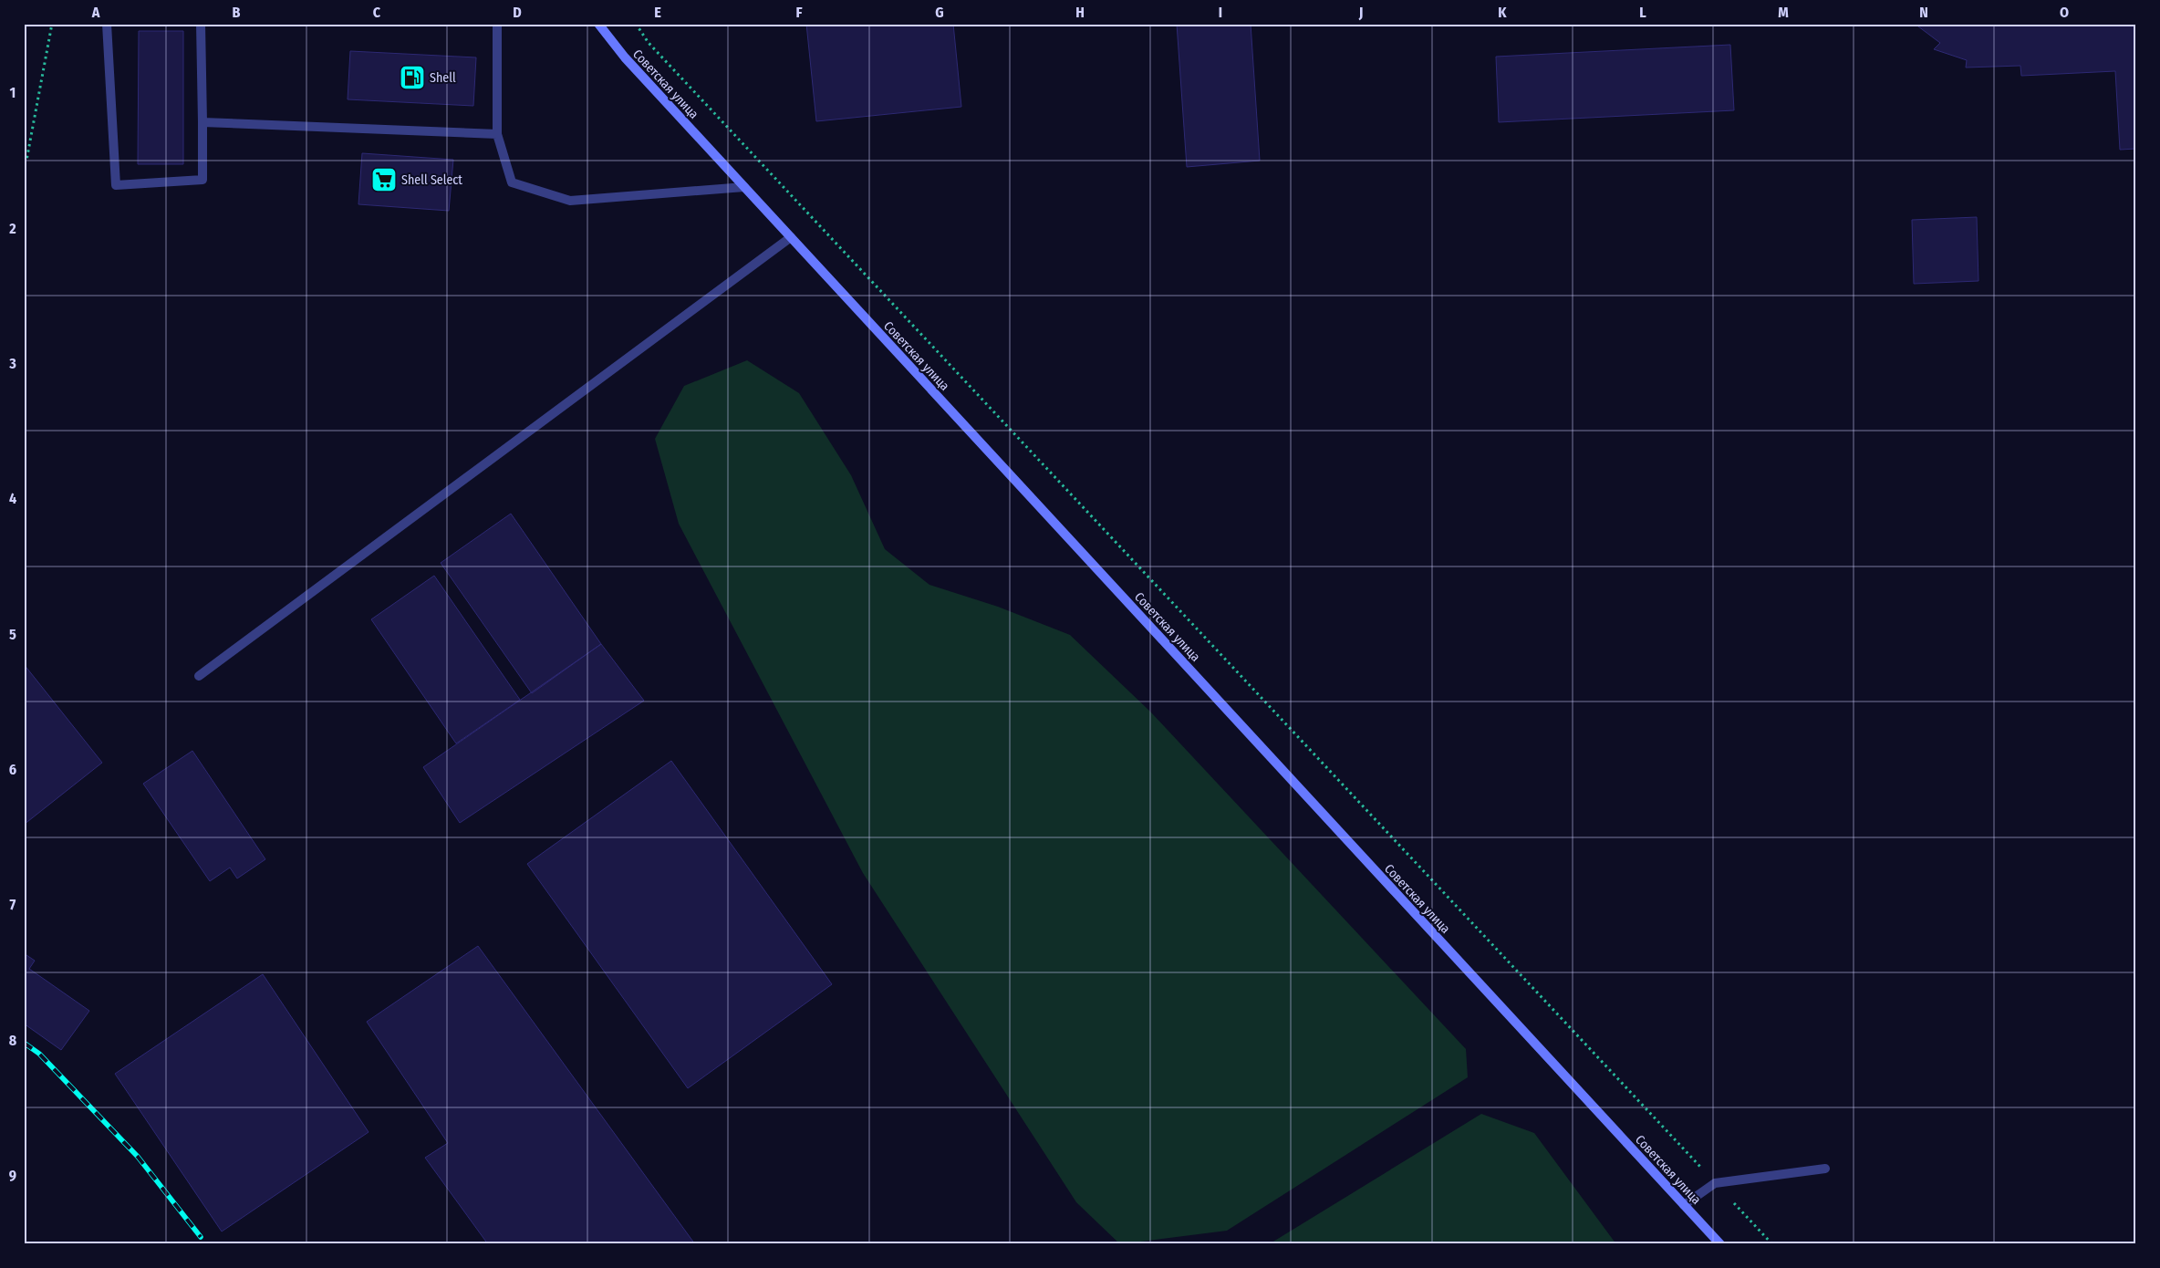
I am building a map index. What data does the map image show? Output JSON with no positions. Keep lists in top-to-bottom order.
{
  "streets": {
    "street": ["Советская улица"]
  },
  "places": {
    "fuel station": ["Shell"],
    "supermarket": ["Shell Select"]
  },
  "grid": {
    "columns": [
      "A",
      "B",
      "C",
      "D",
      "E",
      "F",
      "G",
      "H",
      "I",
      "J",
      "K",
      "L",
      "M",
      "N",
      "O"
    ],
    "rows": [
      "1",
      "2",
      "3",
      "4",
      "5",
      "6",
      "7",
      "8",
      "9"
    ]
  }
}
